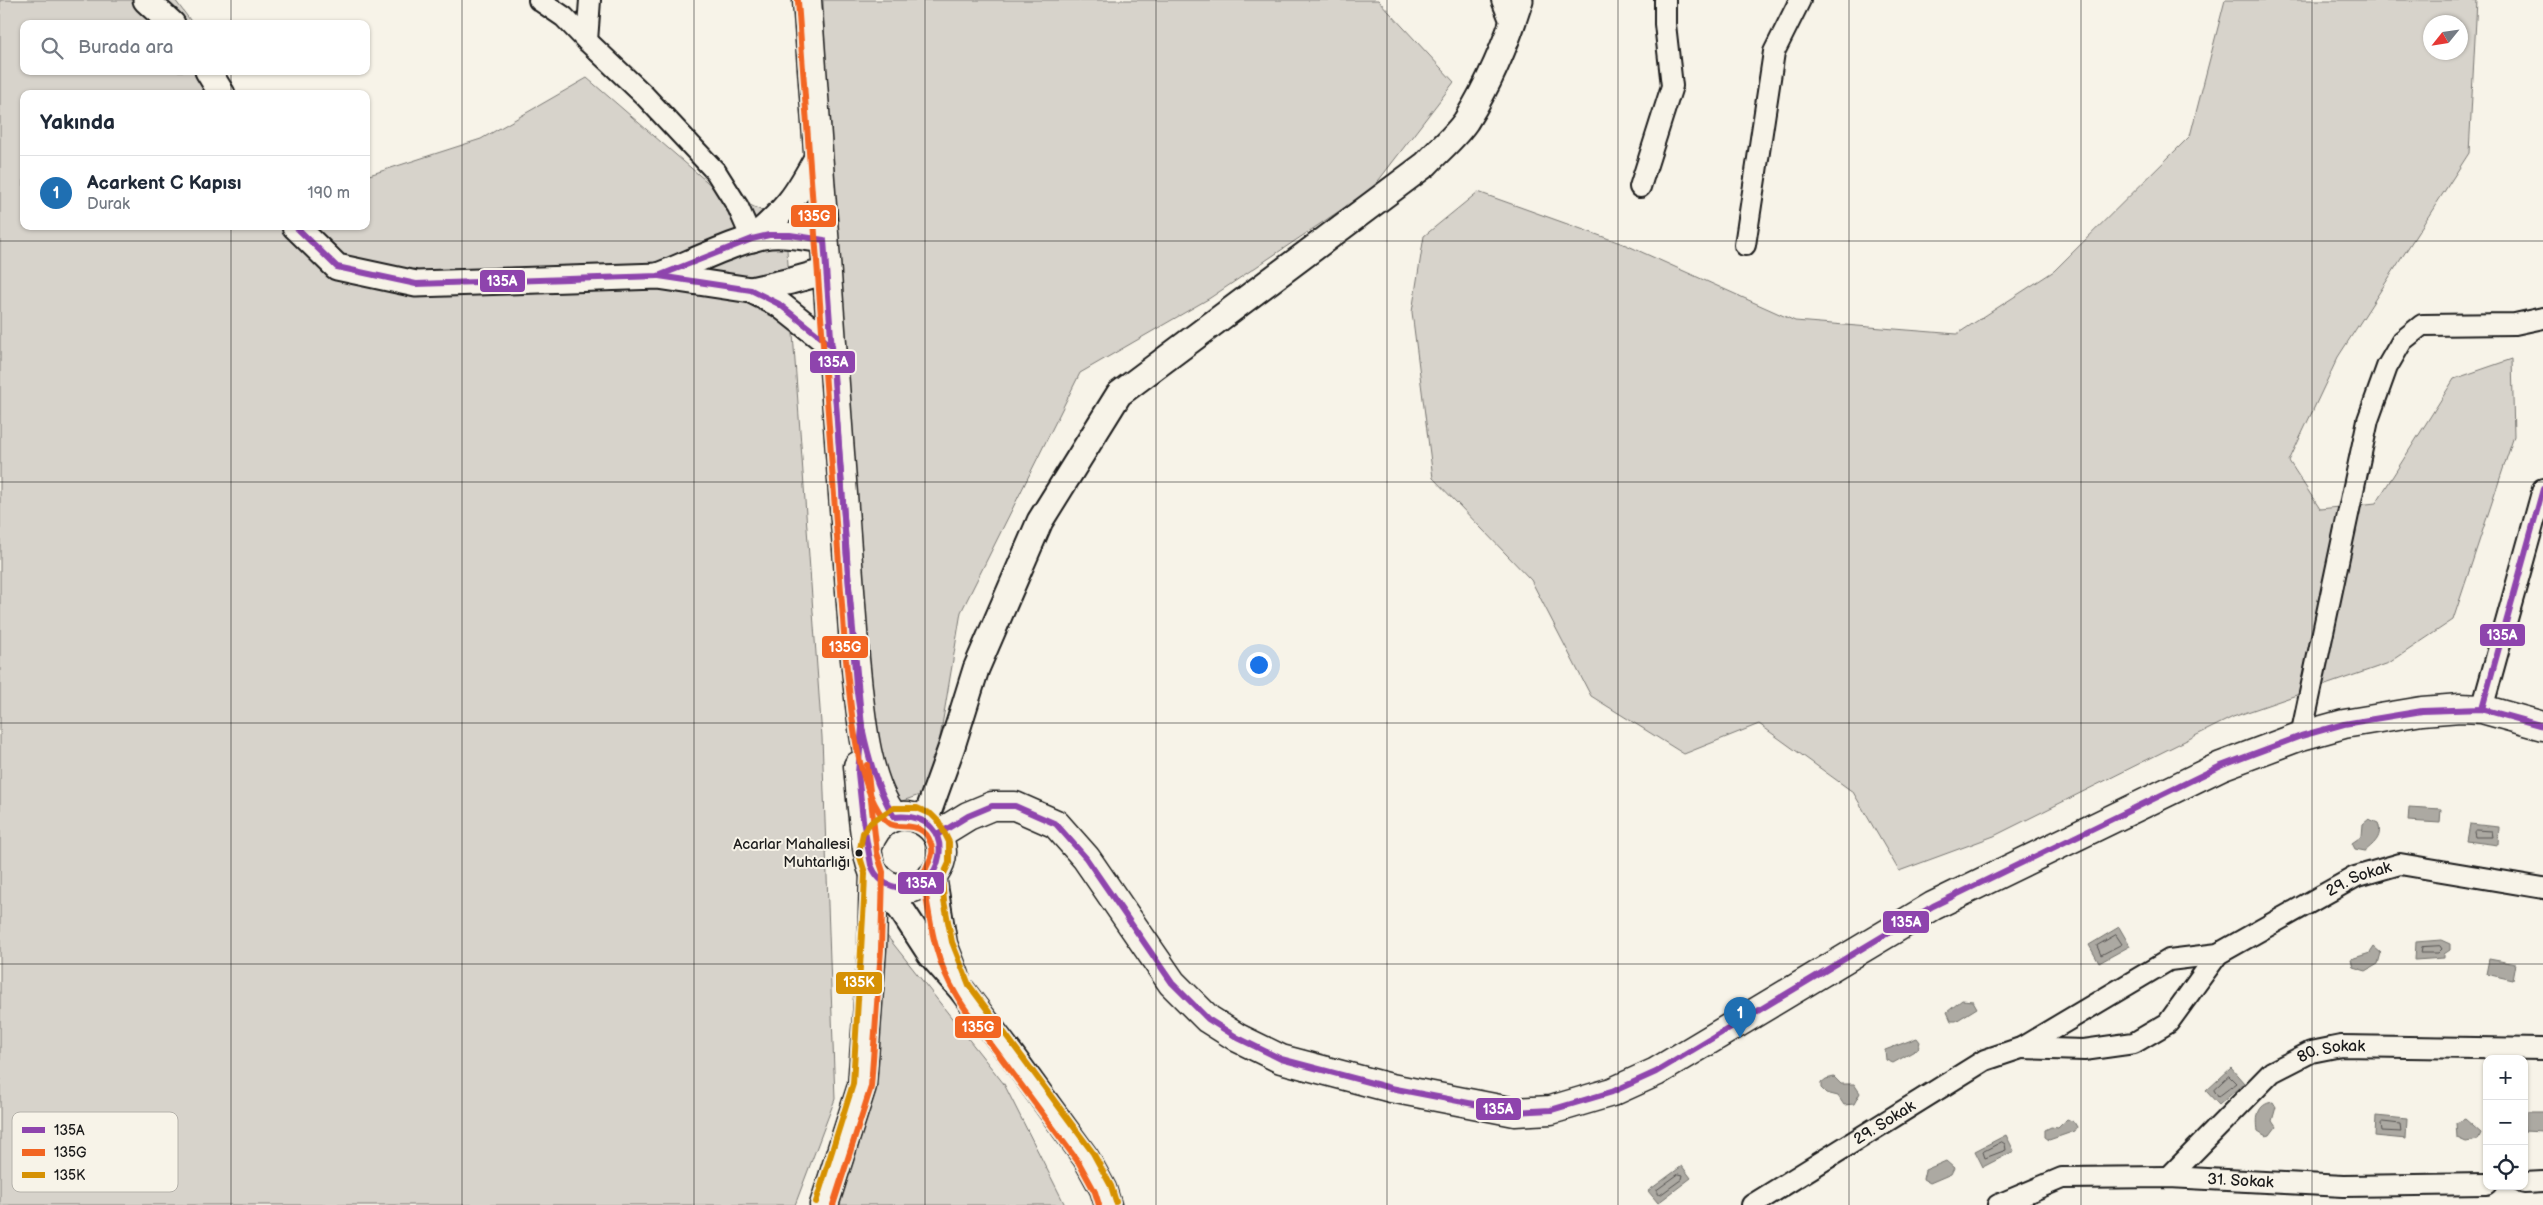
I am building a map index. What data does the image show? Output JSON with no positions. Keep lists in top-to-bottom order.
{
  "streets": {
    "street": ["29. Sokak", "80. Sokak", "31. Sokak"]
  },
  "crossings": [
    ["80. Sokak", "31. Sokak"]
  ],
  "places": ["Acarlar Mahallesi Muhtarlığı"],
  "lines": ["transit line 135G", "transit line 135A", "transit line 135K"],
  "legend": ["135A", "135G", "135K"],
  "north": "bottom left",
  "page": {
    "search": "Burada ara",
    "heading": "Yakında",
    "list": [
      {
        "mark": "1",
        "name": "Acarkent C Kapısı",
        "note": "Durak",
        "value": "190 m"
      }
    ],
    "pins": "1",
    "map_buttons": ["+", "−"]
  }
}
